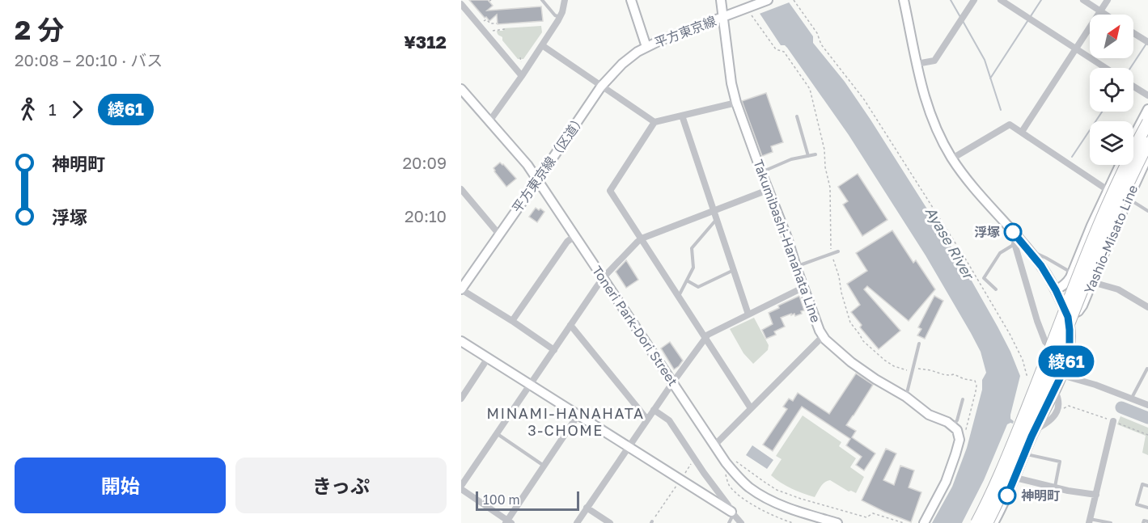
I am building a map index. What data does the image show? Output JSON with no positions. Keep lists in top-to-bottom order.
{
  "streets": {
    "main road": [
      "平方東京線",
      "平方東京線（区道）",
      "Yashio-Misato Line",
      "Takumibashi-Hanahata Line",
      "Toneri Park-Dori Street"
    ]
  },
  "crossings": [
    ["平方東京線", "平方東京線（区道）"],
    ["平方東京線", "Takumibashi-Hanahata Line"],
    ["平方東京線（区道）", "Toneri Park-Dori Street"]
  ],
  "districts": ["MINAMI-HANAHATA 3-CHOME"],
  "water": ["Ayase River"],
  "places": ["浮塚", "神明町"],
  "lines": ["bus line 綾61"],
  "scale_bar": "100 m",
  "north": "top right",
  "page": {
    "heading": ["2 分", "20:08 – 20:10 · バス", "¥312"],
    "on_map": "綾61",
    "legs": ["1", "綾61"],
    "list": [
      {
        "name": "神明町",
        "value": "20:09"
      },
      {
        "name": "浮塚",
        "value": "20:10"
      }
    ],
    "buttons": ["開始", "きっぷ"],
    "scale": "100 m"
  }
}
